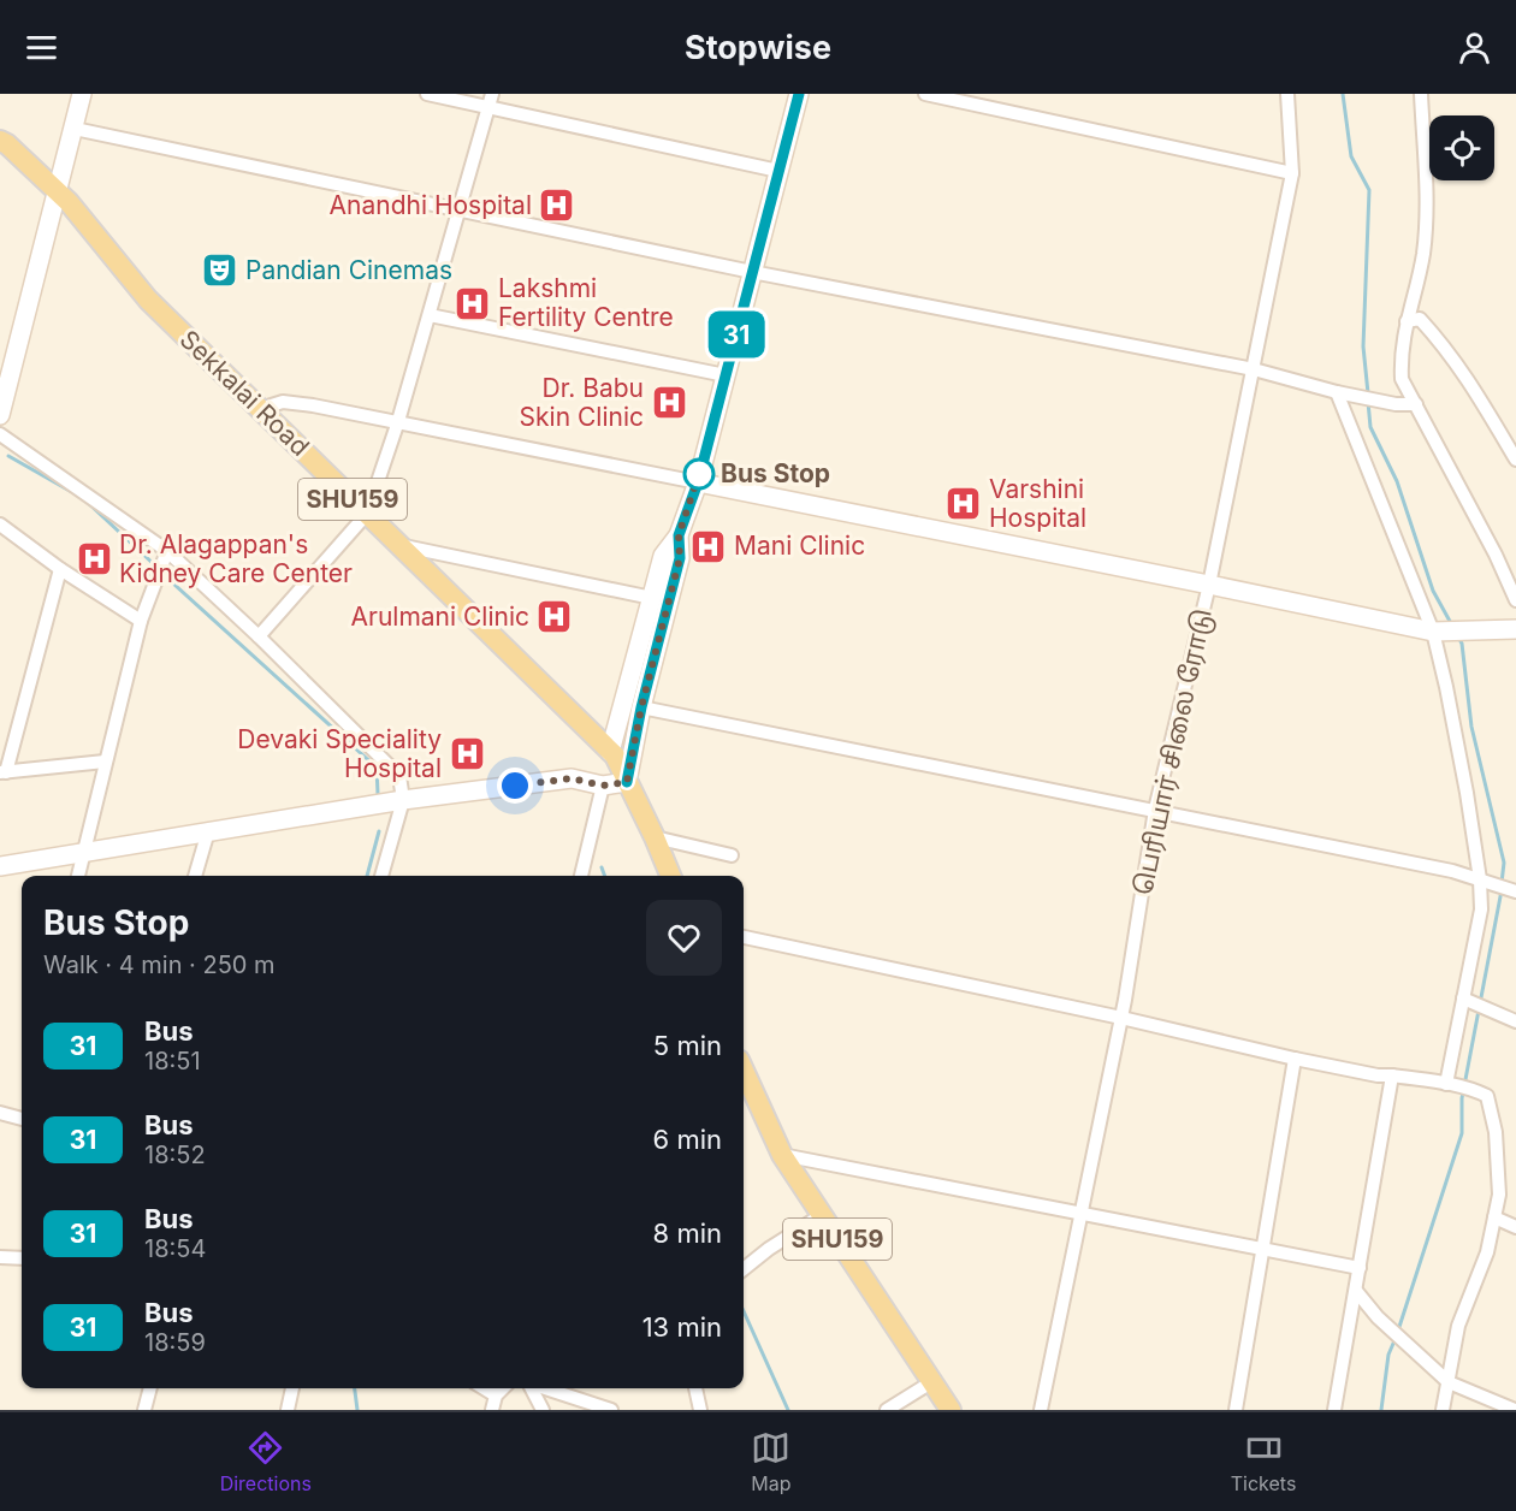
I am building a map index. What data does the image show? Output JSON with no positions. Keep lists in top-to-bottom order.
{
  "streets": {
    "main road": ["Sekkalai Road", "SHU159"],
    "street": ["பெரியார் சிலை ரோடு"]
  },
  "places": {
    "hospital": [
      "Anandhi Hospital",
      "Lakshmi Fertility Centre",
      "Dr. Babu Skin Clinic",
      "Varshini Hospital",
      "Mani Clinic",
      "Dr. Alagappan's Kidney Care Center",
      "Arulmani Clinic",
      "Devaki Speciality Hospital"
    ],
    "theatre": ["Pandian Cinemas"],
    "other": ["Bus Stop"]
  },
  "lines": ["bus line 31"],
  "page": {
    "header": "Stopwise",
    "on_map": "31",
    "heading": ["Bus Stop", "Walk · 4 min · 250 m"],
    "list": [
      {
        "mark": "31",
        "name": "Bus",
        "note": "18:51",
        "value": "5 min"
      },
      {
        "mark": "31",
        "name": "Bus",
        "note": "18:52",
        "value": "6 min"
      },
      {
        "mark": "31",
        "name": "Bus",
        "note": "18:54",
        "value": "8 min"
      },
      {
        "mark": "31",
        "name": "Bus",
        "note": "18:59",
        "value": "13 min"
      }
    ],
    "tabs": ["Directions", "Map", "Tickets"]
  }
}
